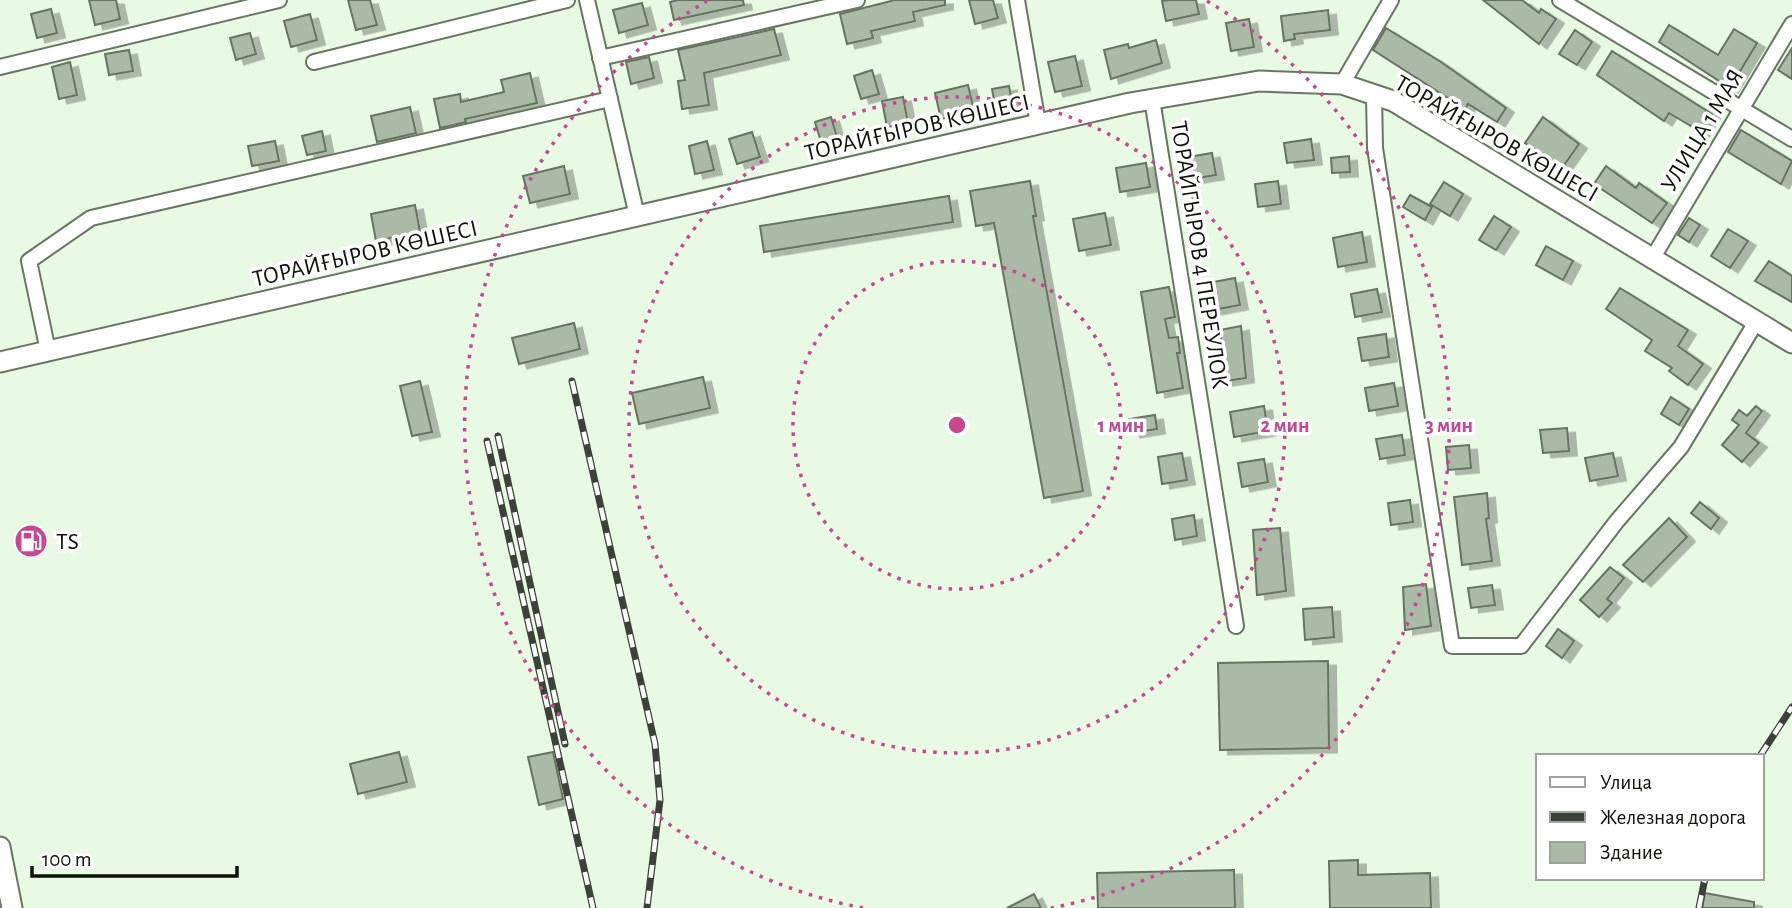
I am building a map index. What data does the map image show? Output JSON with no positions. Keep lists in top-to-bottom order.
{
  "streets": {
    "street": ["ТОРАЙҒЫРОВ КӨШЕСІ", "УЛИЦА 1 МАЯ", "ТОРАЙГЫРОВ 4 ПЕРЕУЛОК"]
  },
  "crossings": [
    ["ТОРАЙҒЫРОВ КӨШЕСІ", "УЛИЦА 1 МАЯ"],
    ["ТОРАЙҒЫРОВ КӨШЕСІ", "ТОРАЙГЫРОВ 4 ПЕРЕУЛОК"]
  ],
  "places": {
    "fuel station": ["TS"]
  },
  "legend": ["Улица", "Железная дорога", "Здание"],
  "scale_bar": "100 m",
  "rings": ["1 мин", "2 мин", "3 мин"]
}
